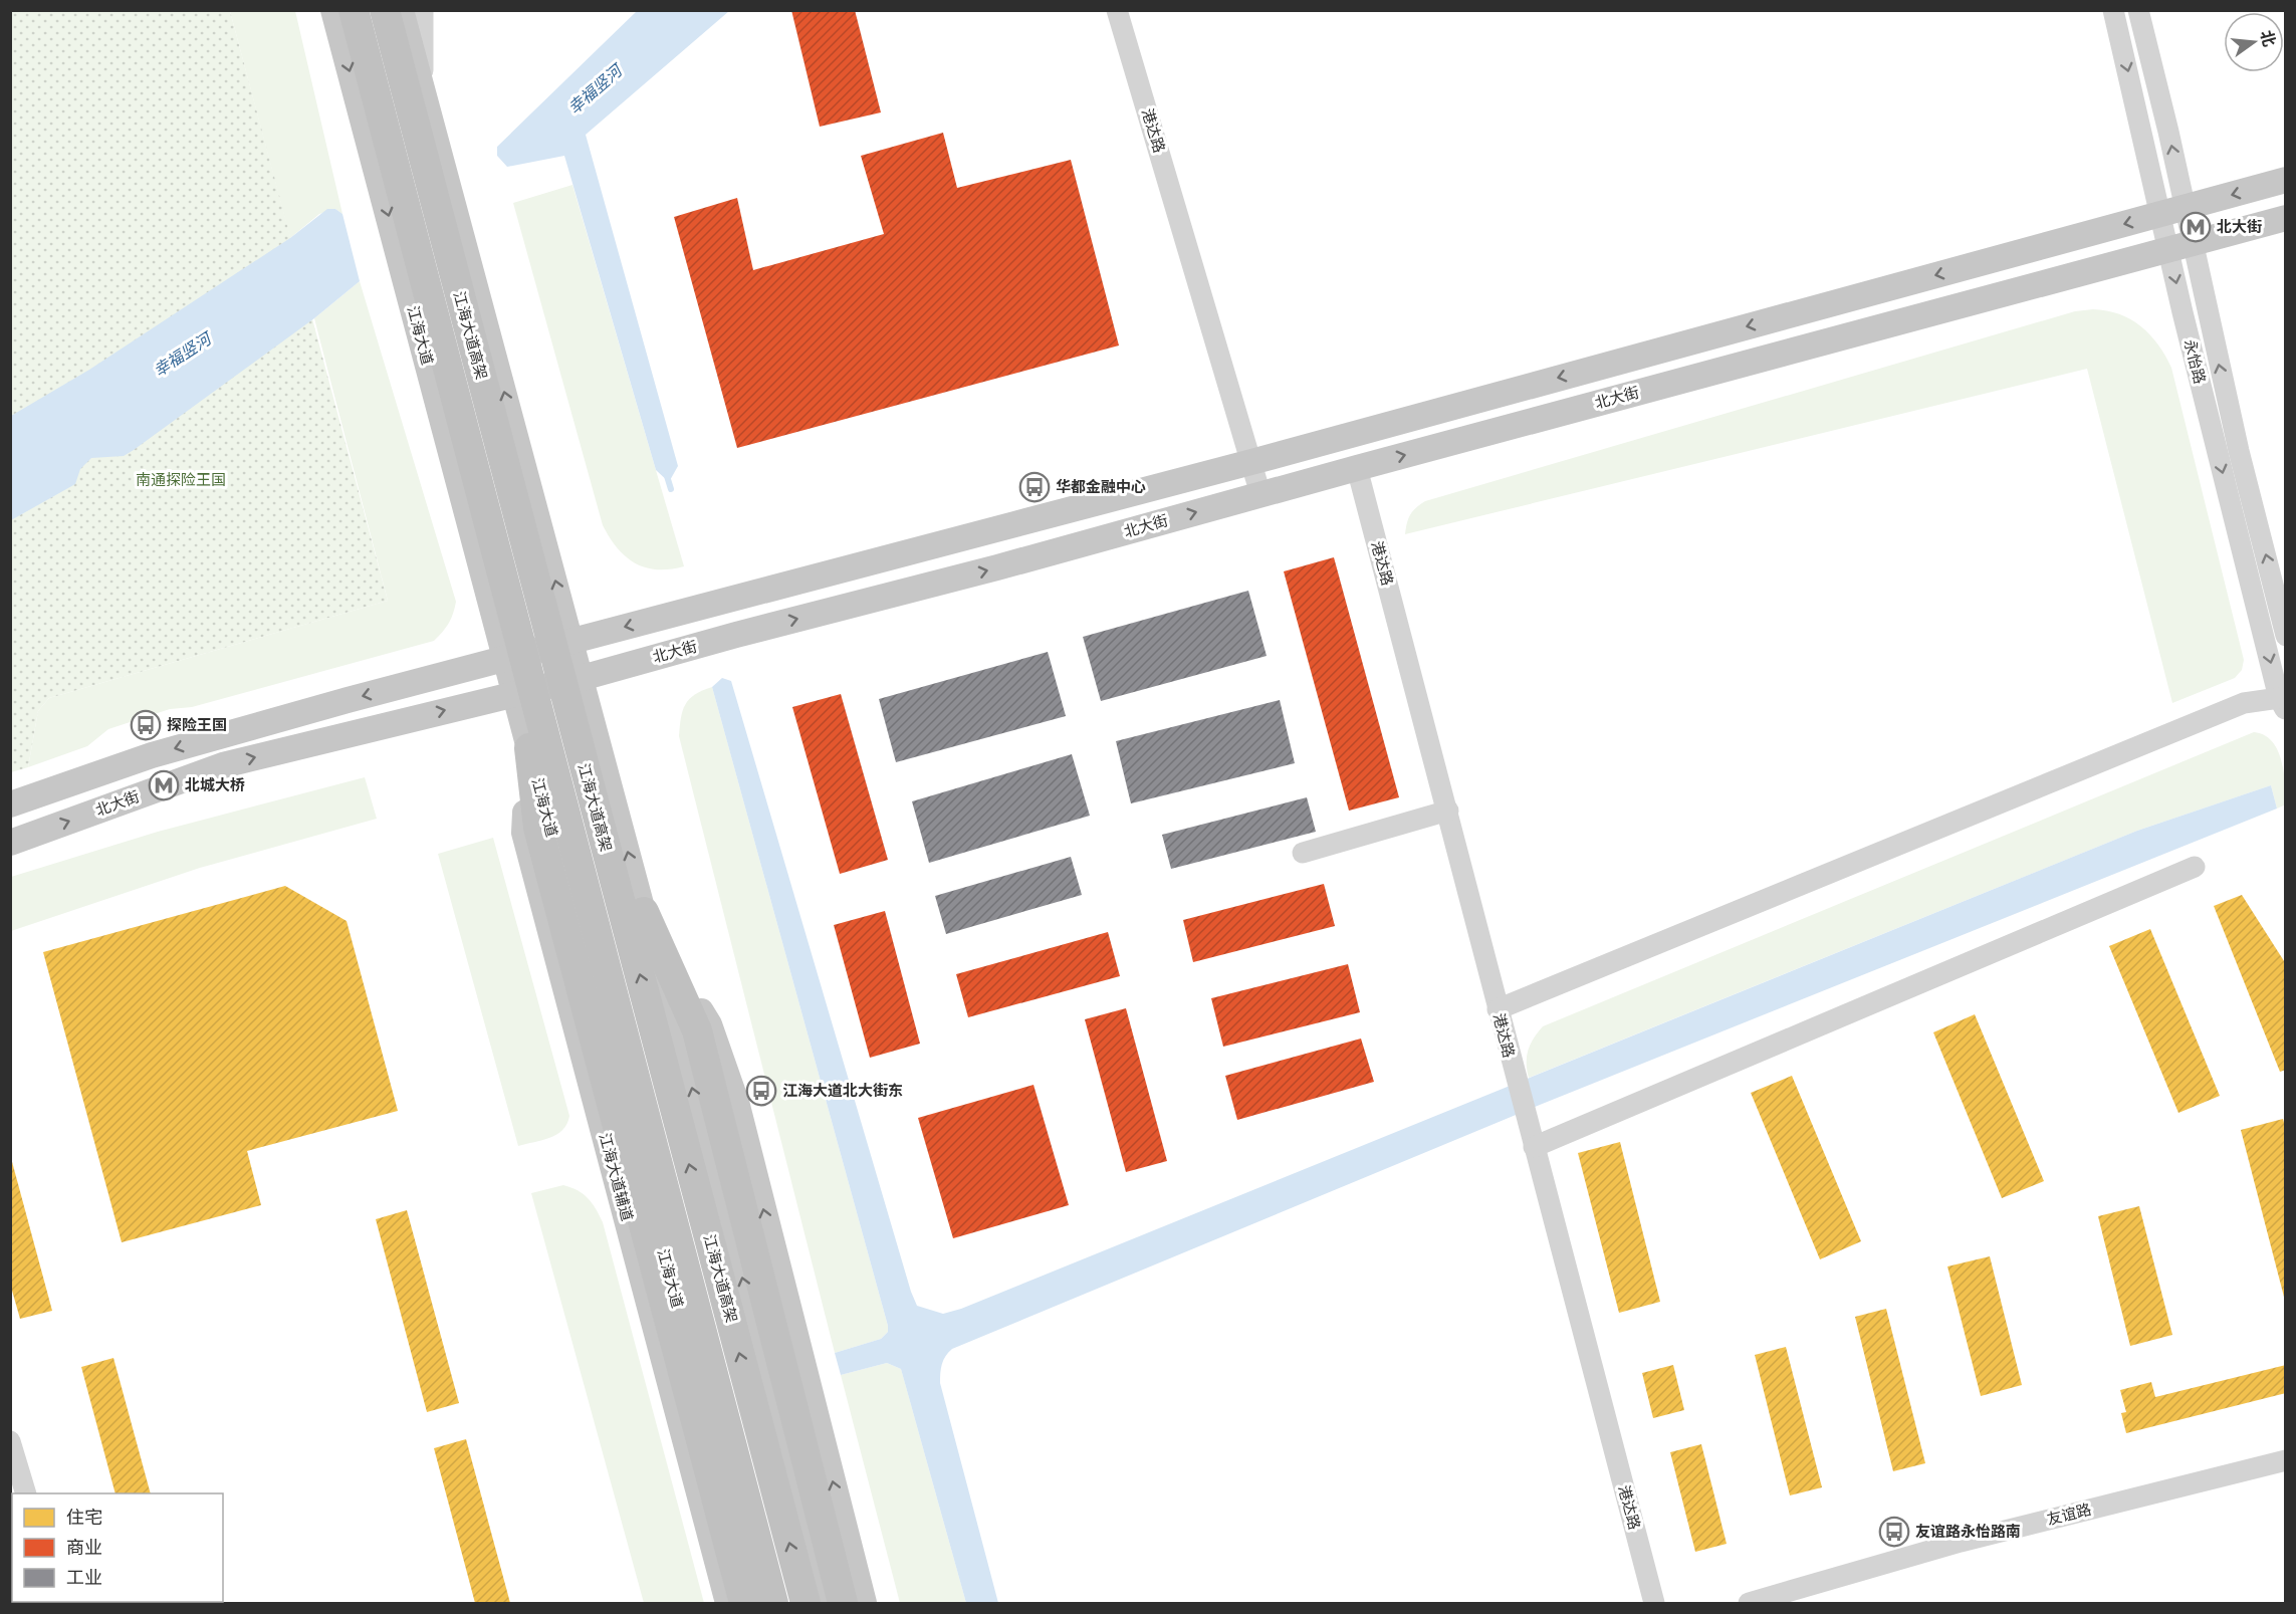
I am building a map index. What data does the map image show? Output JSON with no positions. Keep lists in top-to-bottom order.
{
  "streets": {
    "highway": ["江海大道高架"],
    "main road": ["江海大道", "北大街", "江海大道辅道"],
    "street": ["港达路", "永怡路", "友谊路"]
  },
  "crossings": [
    ["港达路", "北大街"],
    ["江海大道", "北大街"],
    ["江海大道", "江海大道辅道"],
    ["永怡路", "北大街"]
  ],
  "water": ["幸福竖河"],
  "parks": ["南通探险王国"],
  "places": {
    "metro station": ["北大街", "北城大桥"],
    "bus stop": [
      "华都金融中心",
      "探险王国",
      "江海大道北大街东",
      "友谊路永怡路南"
    ]
  },
  "legend": ["住宅", "商业", "工业"],
  "north": "right"
}
